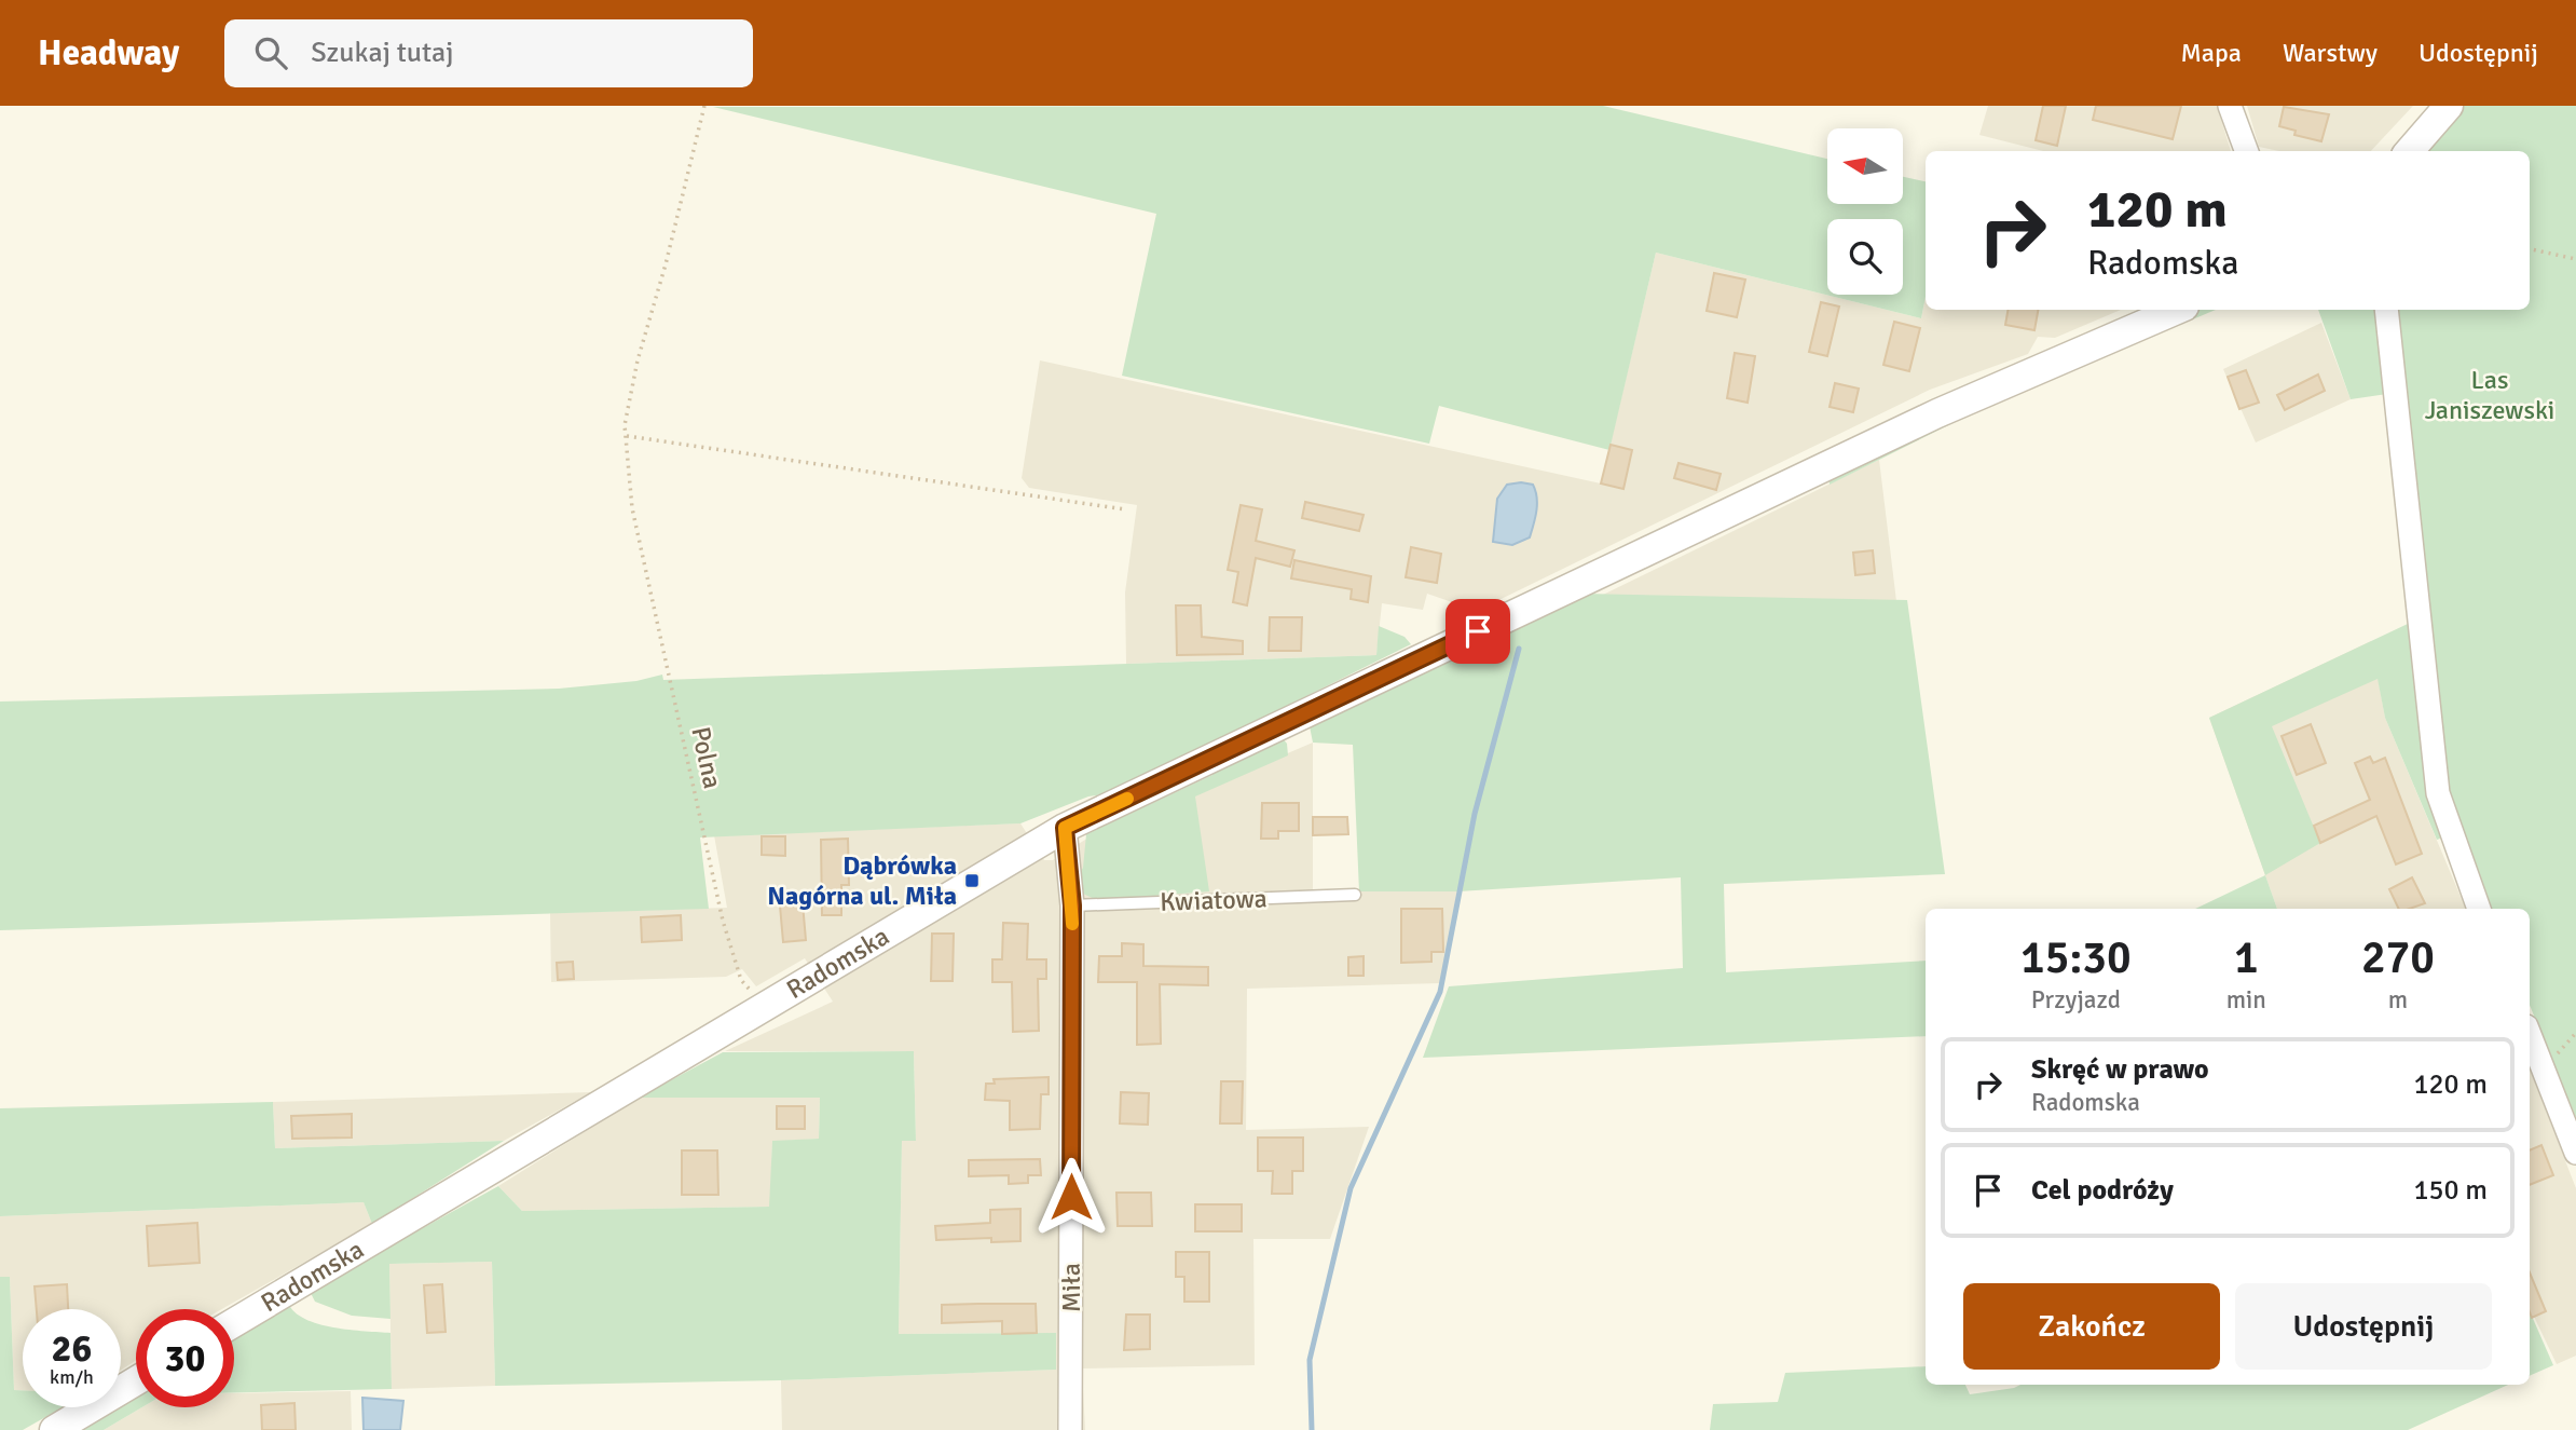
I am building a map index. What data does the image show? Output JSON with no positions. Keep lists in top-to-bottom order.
{
  "streets": {
    "street": ["Radomska", "Miła"],
    "lane": ["Kwiatowa"],
    "path": ["Polna"]
  },
  "crossings": [
    ["Polna", "Radomska"],
    ["Kwiatowa", "Miła"],
    ["Radomska", "Miła"]
  ],
  "parks": ["Las Janiszewski"],
  "places": {
    "transit": ["Dąbrówka Nagórna ul. Miła"]
  },
  "north": "left",
  "page": {
    "header": "Headway",
    "search": "Szukaj tutaj",
    "nav": ["Mapa", "Warstwy", "Udostępnij"],
    "turn": ["120 m", "Radomska"],
    "eta": [
      "15:30",
      "Przyjazd",
      "1",
      "min",
      "270",
      "m"
    ],
    "list": [
      {
        "name": "Skręć w prawo",
        "note": "Radomska",
        "value": "120 m"
      },
      {
        "name": "Cel podróży",
        "value": "150 m"
      }
    ],
    "buttons": ["Zakończ", "Udostępnij"],
    "speed": "26 km/h",
    "limit": "30"
  }
}
